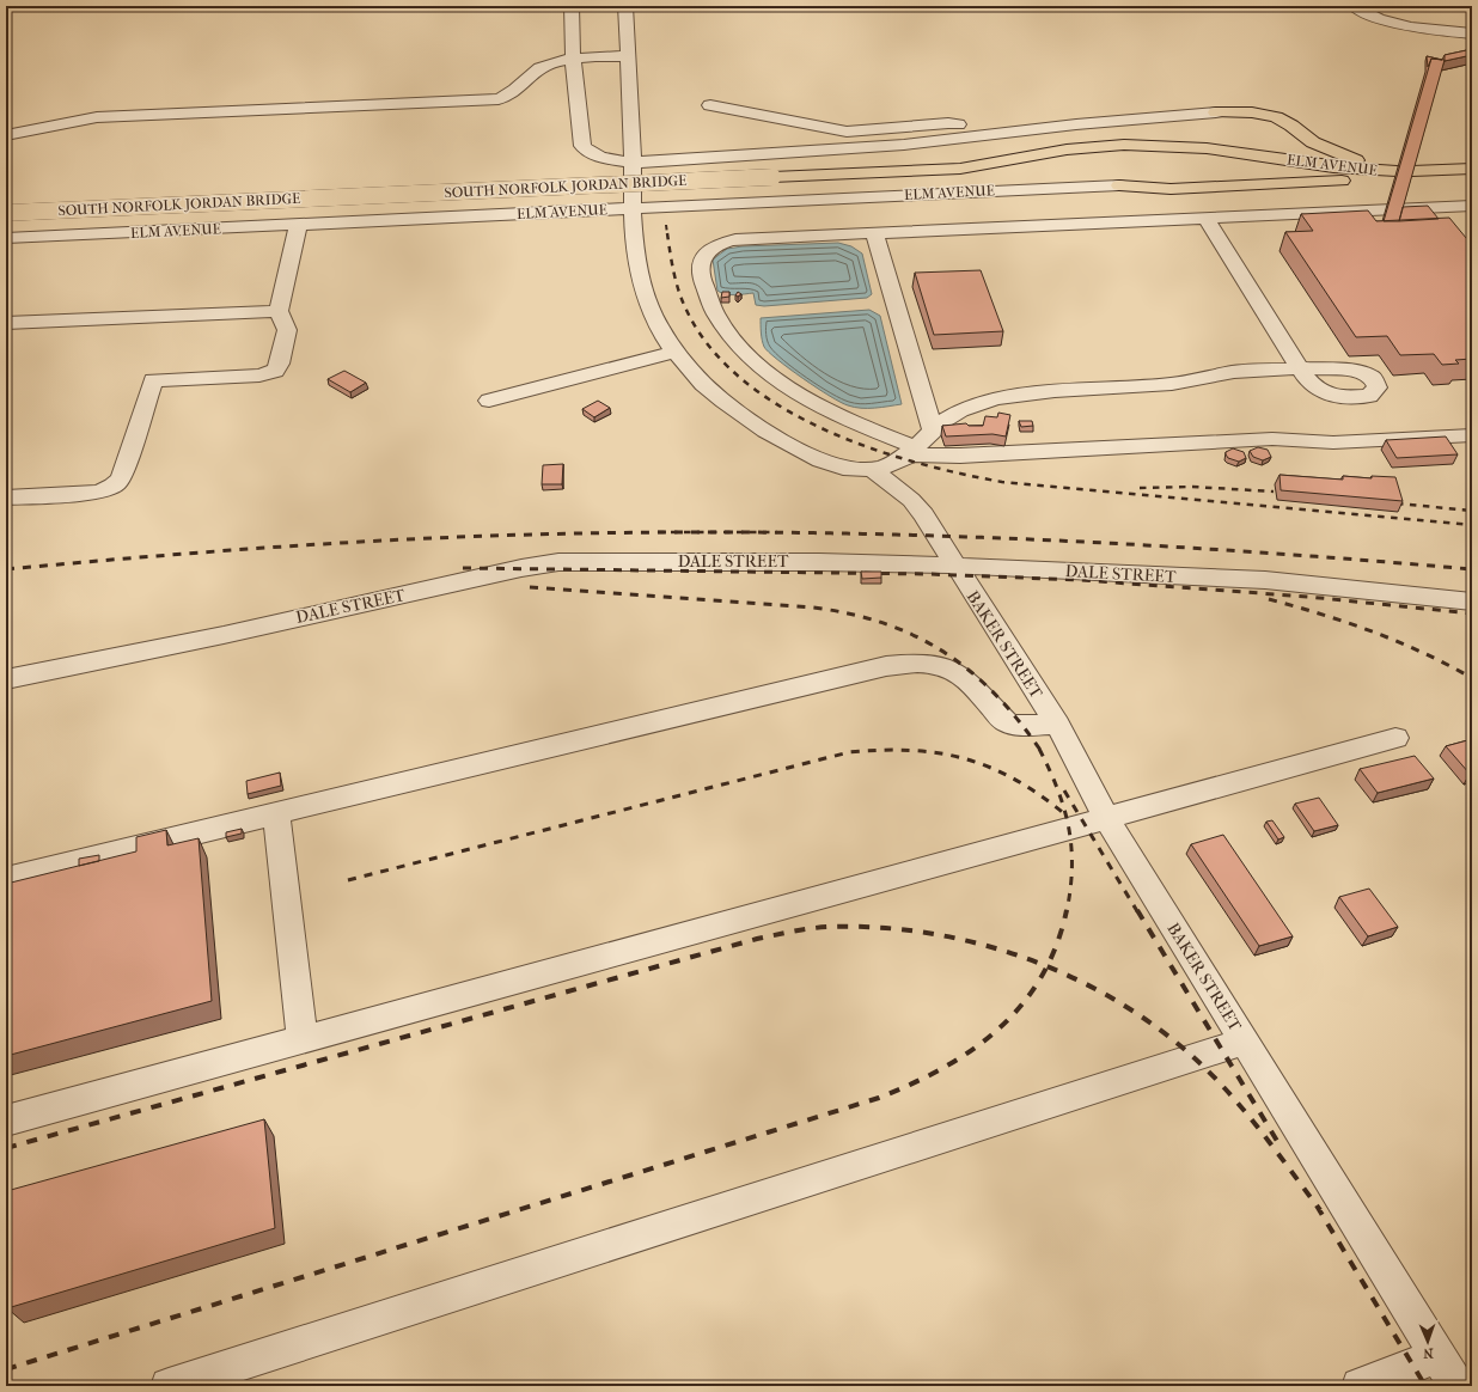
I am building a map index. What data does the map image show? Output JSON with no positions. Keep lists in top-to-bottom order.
{
  "streets": {
    "main road": ["ELM AVENUE", "SOUTH NORFOLK JORDAN BRIDGE"],
    "street": ["DALE STREET", "BAKER STREET"]
  },
  "crossings": [
    ["ELM AVENUE", "SOUTH NORFOLK JORDAN BRIDGE"],
    ["DALE STREET", "BAKER STREET"]
  ],
  "north": "bottom"
}
